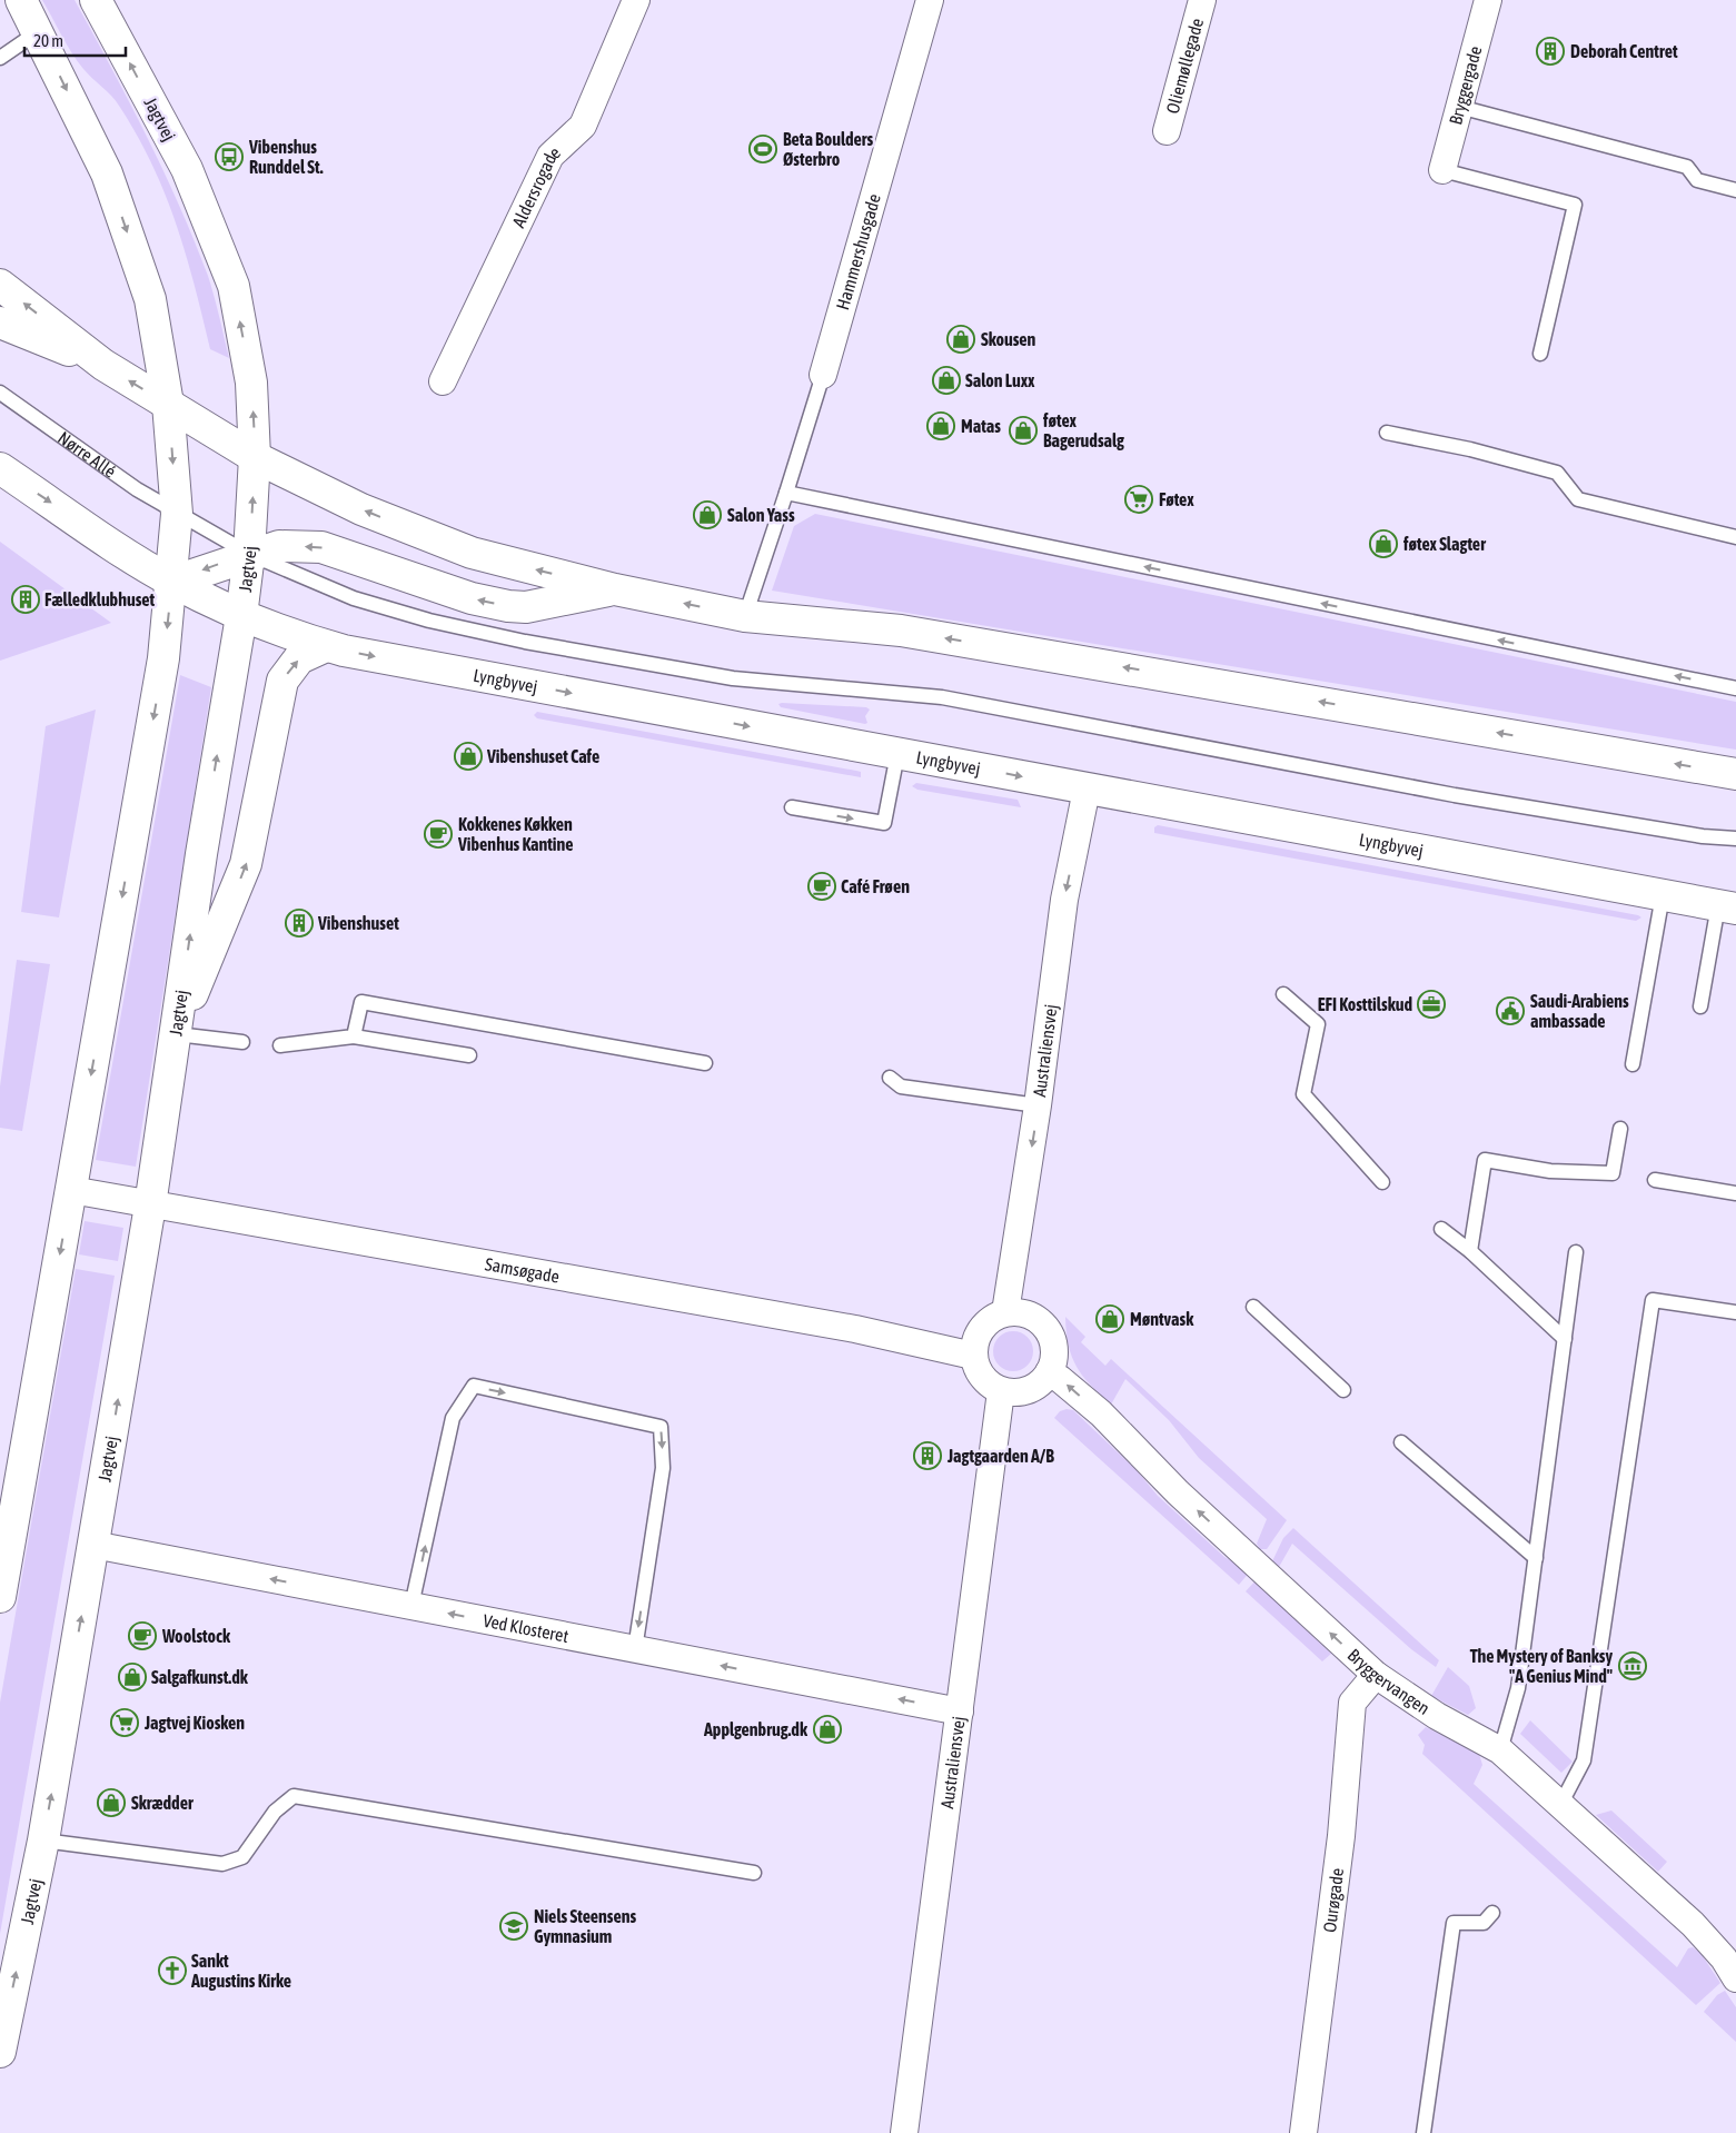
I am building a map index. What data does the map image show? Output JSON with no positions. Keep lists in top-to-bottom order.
{
  "streets": {
    "street": [
      "Oliemøllegade",
      "Bryggergade",
      "Jagtvej",
      "Aldersrogade",
      "Hammershusgade",
      "Lyngbyvej",
      "Australiensvej",
      "Samsøgade",
      "Ved Klosteret",
      "Bryggervangen",
      "Ourøgade"
    ],
    "lane": ["Nørre Allé"]
  },
  "crossings": [
    ["Jagtvej", "Nørre Allé"],
    ["Jagtvej", "Lyngbyvej"],
    ["Jagtvej", "Samsøgade"],
    ["Jagtvej", "Ved Klosteret"],
    ["Lyngbyvej", "Australiensvej"],
    ["Australiensvej", "Samsøgade"],
    ["Australiensvej", "Ved Klosteret"],
    ["Australiensvej", "Bryggervangen"],
    ["Samsøgade", "Bryggervangen"],
    ["Bryggervangen", "Ourøgade"]
  ],
  "one_way": ["Australiensvej", "Ved Klosteret", "Bryggervangen"],
  "places": {
    "building": [
      "Deborah Centret",
      "Fælledklubhuset",
      "Vibenshuset",
      "Jagtgaarden A/B"
    ],
    "sports": ["Beta Boulders Østerbro"],
    "bus stop": ["Vibenshus Runddel St."],
    "shop": [
      "Skousen",
      "Salon Luxx",
      "Matas",
      "føtex Bagerudsalg",
      "Salon Yass",
      "føtex Slagter",
      "Vibenshuset Cafe",
      "Møntvask",
      "Salgafkunst.dk",
      "Applgenbrug.dk",
      "Skrædder"
    ],
    "supermarket": ["Føtex", "Jagtvej Kiosken"],
    "cafe": ["Kokkenes Køkken Vibenhus Kantine", "Café Frøen", "Woolstock"],
    "office": ["EFI Kosttilskud"],
    "public building": ["Saudi-Arabiens ambassade"],
    "museum": ["The Mystery of Banksy \"A Genius Mind\""],
    "school or university": ["Niels Steensens Gymnasium"],
    "church": ["Sankt Augustins Kirke"]
  },
  "scale_bar": "20 m"
}
